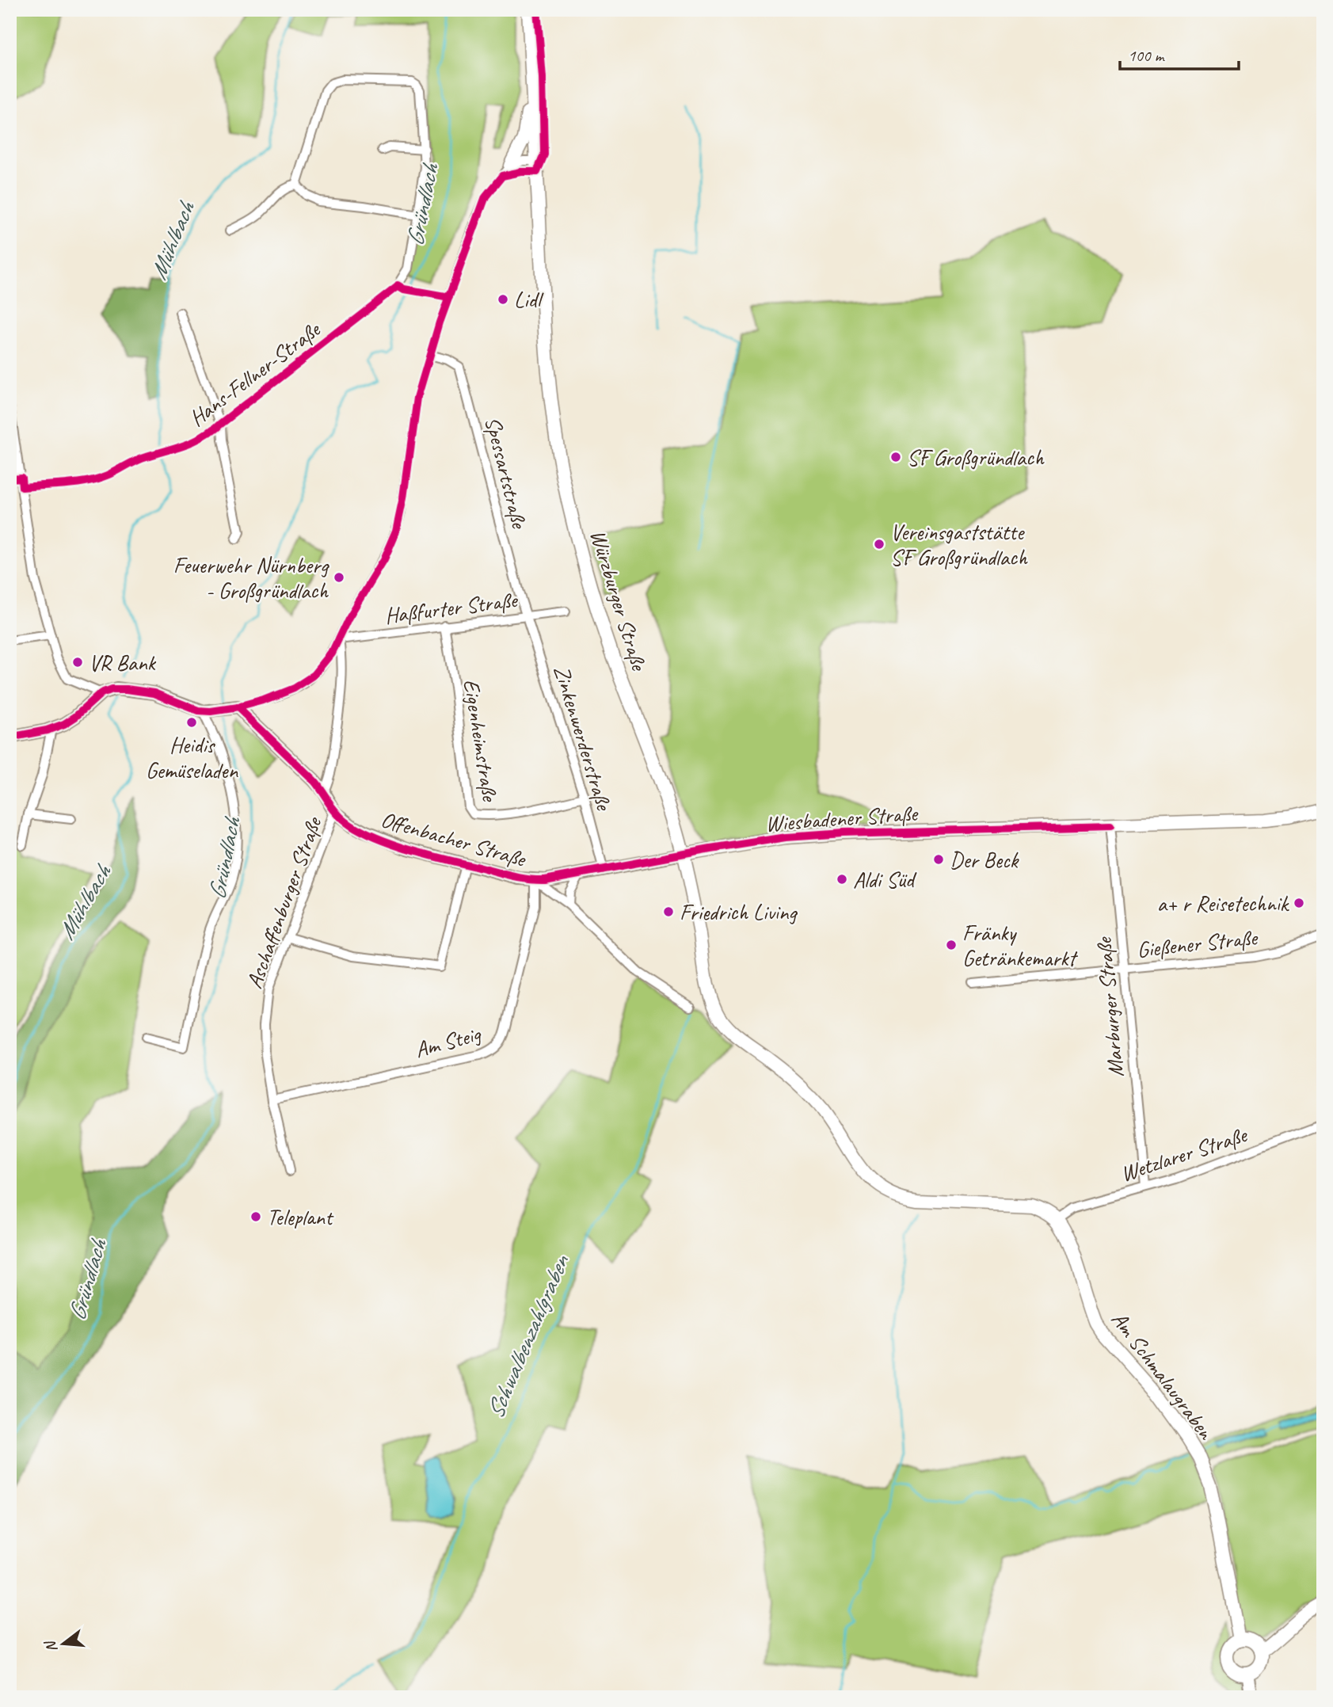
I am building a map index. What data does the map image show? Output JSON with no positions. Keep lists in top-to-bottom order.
{
  "streets": {
    "main road": ["Würzburger Straße", "Wiesbadener Straße", "Am Schmalaugraben"],
    "street": [
      "Hans-Fellner-Straße",
      "Spessartstraße",
      "Haßfurter Straße",
      "Zinkenwerderstraße",
      "Eigenheimstraße",
      "Offenbacher Straße",
      "Aschaffenburger Straße",
      "Gießener Straße",
      "Marburger Straße",
      "Am Steig",
      "Wetzlarer Straße"
    ]
  },
  "crossings": [
    ["Spessartstraße", "Haßfurter Straße"],
    ["Spessartstraße", "Zinkenwerderstraße"],
    ["Würzburger Straße", "Wiesbadener Straße"],
    ["Würzburger Straße", "Wetzlarer Straße"],
    ["Würzburger Straße", "Am Schmalaugraben"],
    ["Haßfurter Straße", "Zinkenwerderstraße"],
    ["Haßfurter Straße", "Eigenheimstraße"],
    ["Haßfurter Straße", "Aschaffenburger Straße"],
    ["Zinkenwerderstraße", "Eigenheimstraße"],
    ["Zinkenwerderstraße", "Wiesbadener Straße"],
    ["Wiesbadener Straße", "Offenbacher Straße"],
    ["Wiesbadener Straße", "Marburger Straße"],
    ["Wiesbadener Straße", "Am Steig"],
    ["Offenbacher Straße", "Aschaffenburger Straße"],
    ["Offenbacher Straße", "Am Steig"],
    ["Aschaffenburger Straße", "Am Steig"],
    ["Gießener Straße", "Marburger Straße"],
    ["Marburger Straße", "Wetzlarer Straße"],
    ["Wetzlarer Straße", "Am Schmalaugraben"]
  ],
  "water": ["Gründlach", "Mühlbach", "Schwalbenzahlgraben"],
  "places": [
    "Lidl",
    "SF Großgründlach",
    "Vereinsgaststätte SF Großgründlach",
    "Feuerwehr Nürnberg - Großgründlach",
    "VR Bank",
    "Heidis Gemüseladen",
    "Der Beck",
    "Aldi Süd",
    "a+ r Reisetechnik",
    "Friedrich Living",
    "Fränky Getränkemarkt",
    "Teleplant"
  ],
  "scale_bar": "100 m",
  "north": "left"
}
